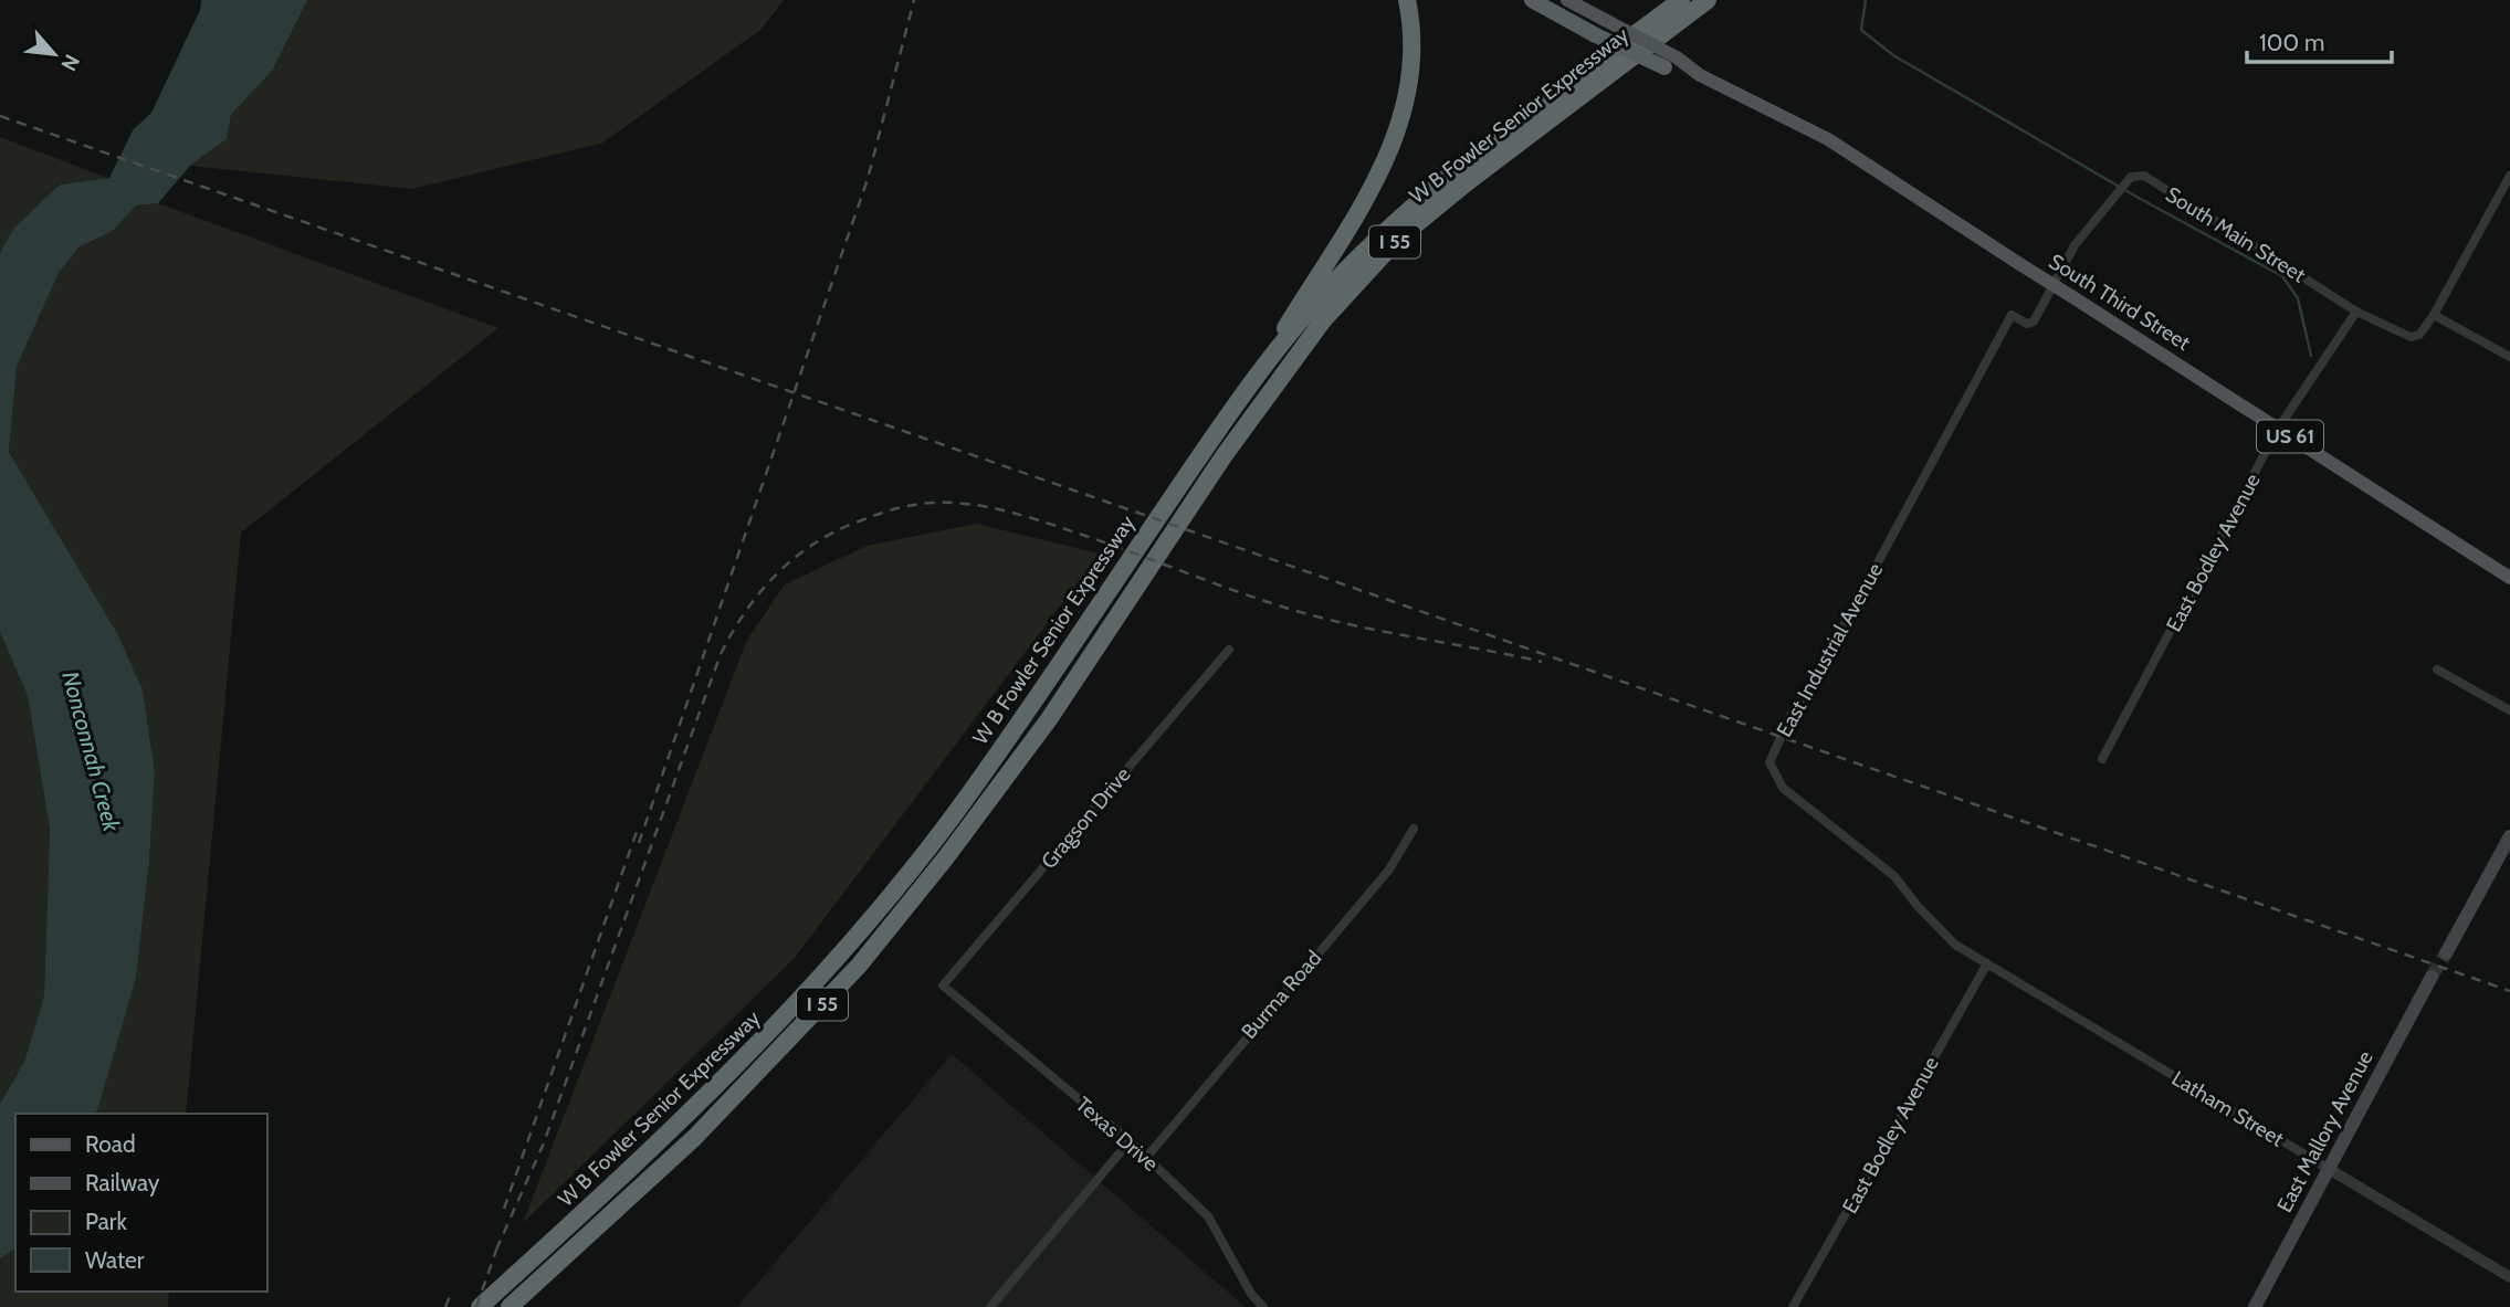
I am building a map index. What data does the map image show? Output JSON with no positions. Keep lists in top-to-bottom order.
{
  "streets": {
    "highway": [
      "W B Fowler Senior Expressway",
      "I 55",
      "South Third Street",
      "US 61"
    ],
    "main road": ["East Mallory Avenue"],
    "street": [
      "South Main Street",
      "East Bodley Avenue",
      "East Industrial Avenue",
      "Gragson Drive",
      "Burma Road",
      "Latham Street",
      "Texas Drive"
    ]
  },
  "crossings": [
    ["South Main Street", "East Bodley Avenue"],
    ["South Main Street", "East Industrial Avenue"],
    ["South Third Street", "East Bodley Avenue"],
    ["East Bodley Avenue", "East Industrial Avenue"],
    ["East Bodley Avenue", "Latham Street"],
    ["East Industrial Avenue", "Latham Street"],
    ["Gragson Drive", "Texas Drive"],
    ["Burma Road", "Texas Drive"],
    ["Latham Street", "East Mallory Avenue"]
  ],
  "water": ["Nonconnah Creek"],
  "legend": [
    "Road",
    "Railway",
    "Park",
    "Water"
  ],
  "scale_bar": "100 m",
  "north": "bottom right"
}
